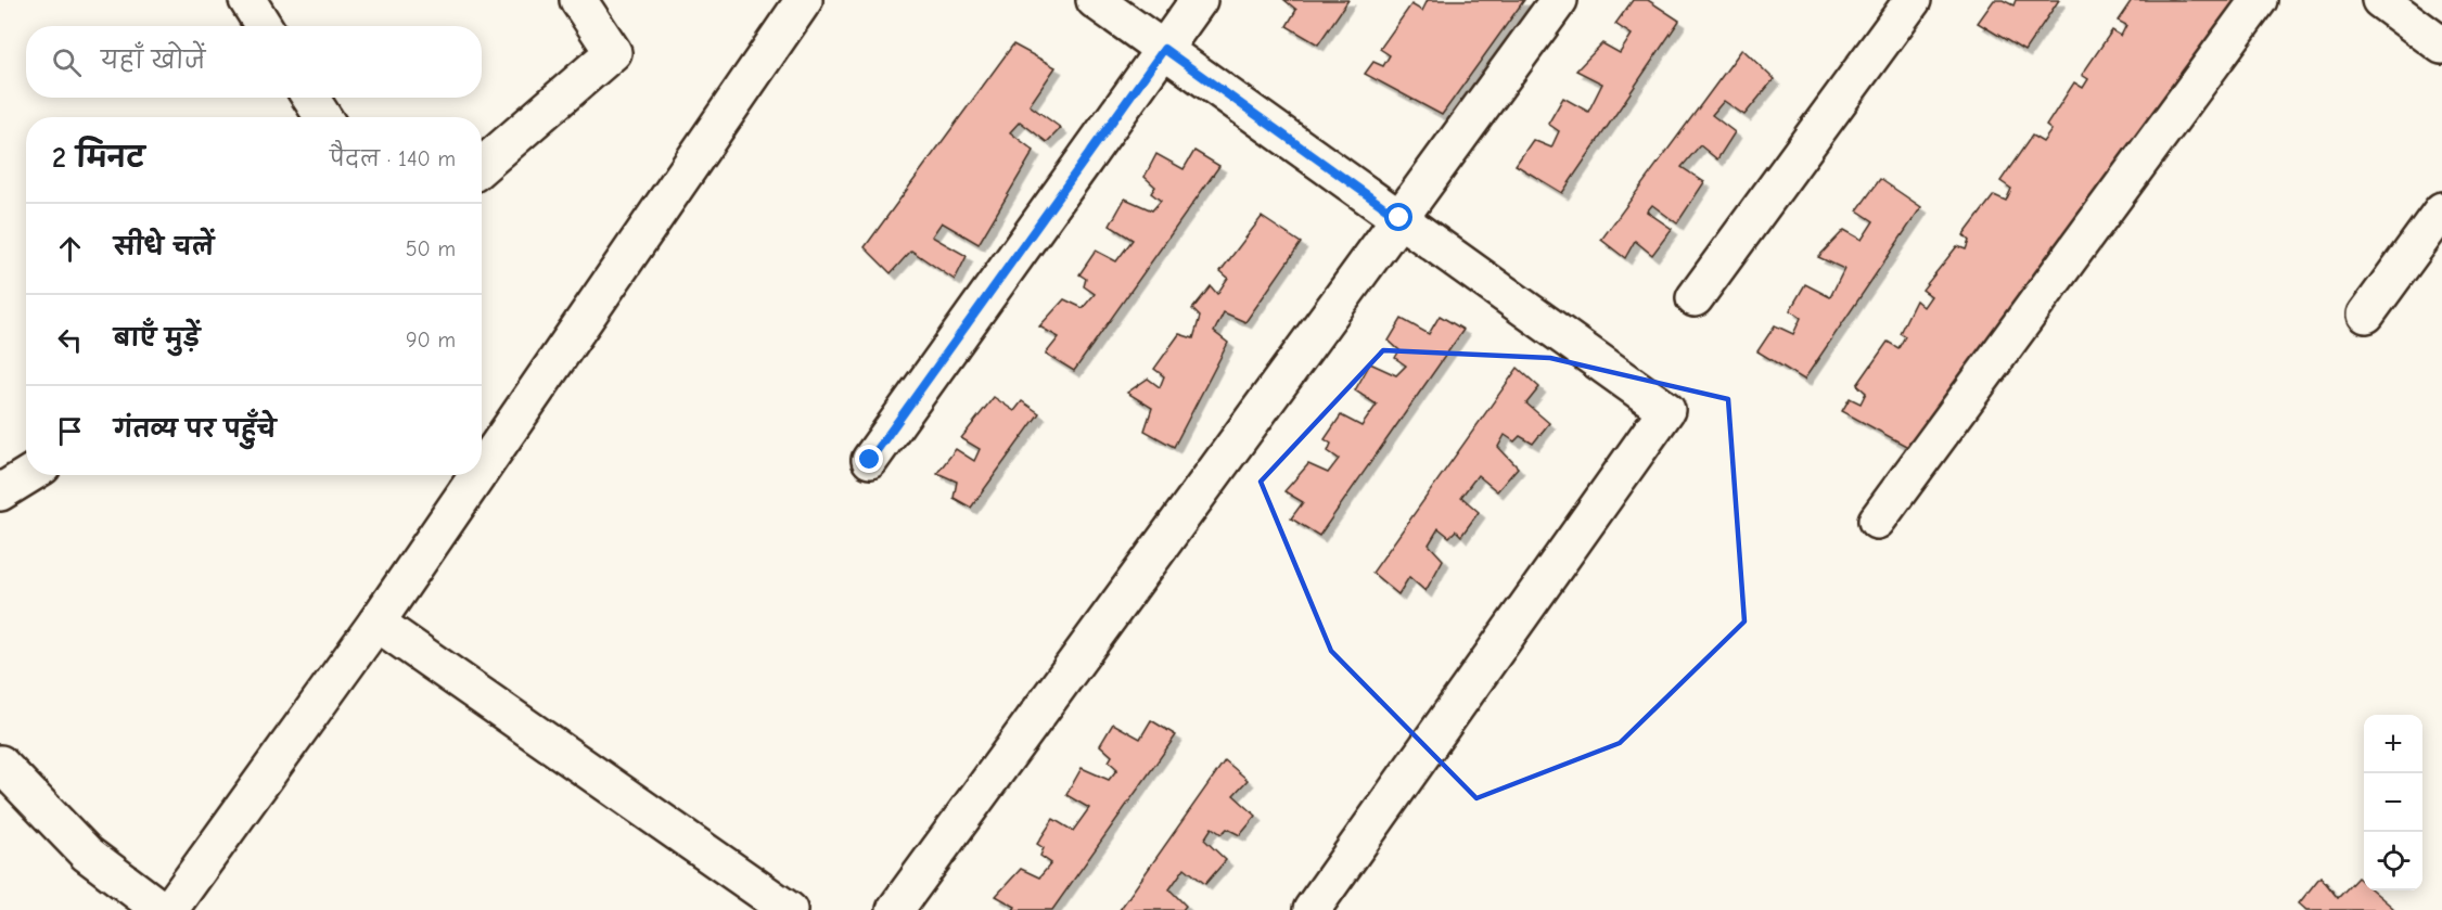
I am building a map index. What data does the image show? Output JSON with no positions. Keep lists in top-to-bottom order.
{
  "page": {
    "search": "यहाँ खोजें",
    "heading": ["2 मिनट", "पैदल · 140 m"],
    "list": [
      ["सीधे चलें", "50 m"],
      ["बाएँ मुड़ें", "90 m"],
      "गंतव्य पर पहुँचे"
    ],
    "map_buttons": ["+", "−"]
  }
}
